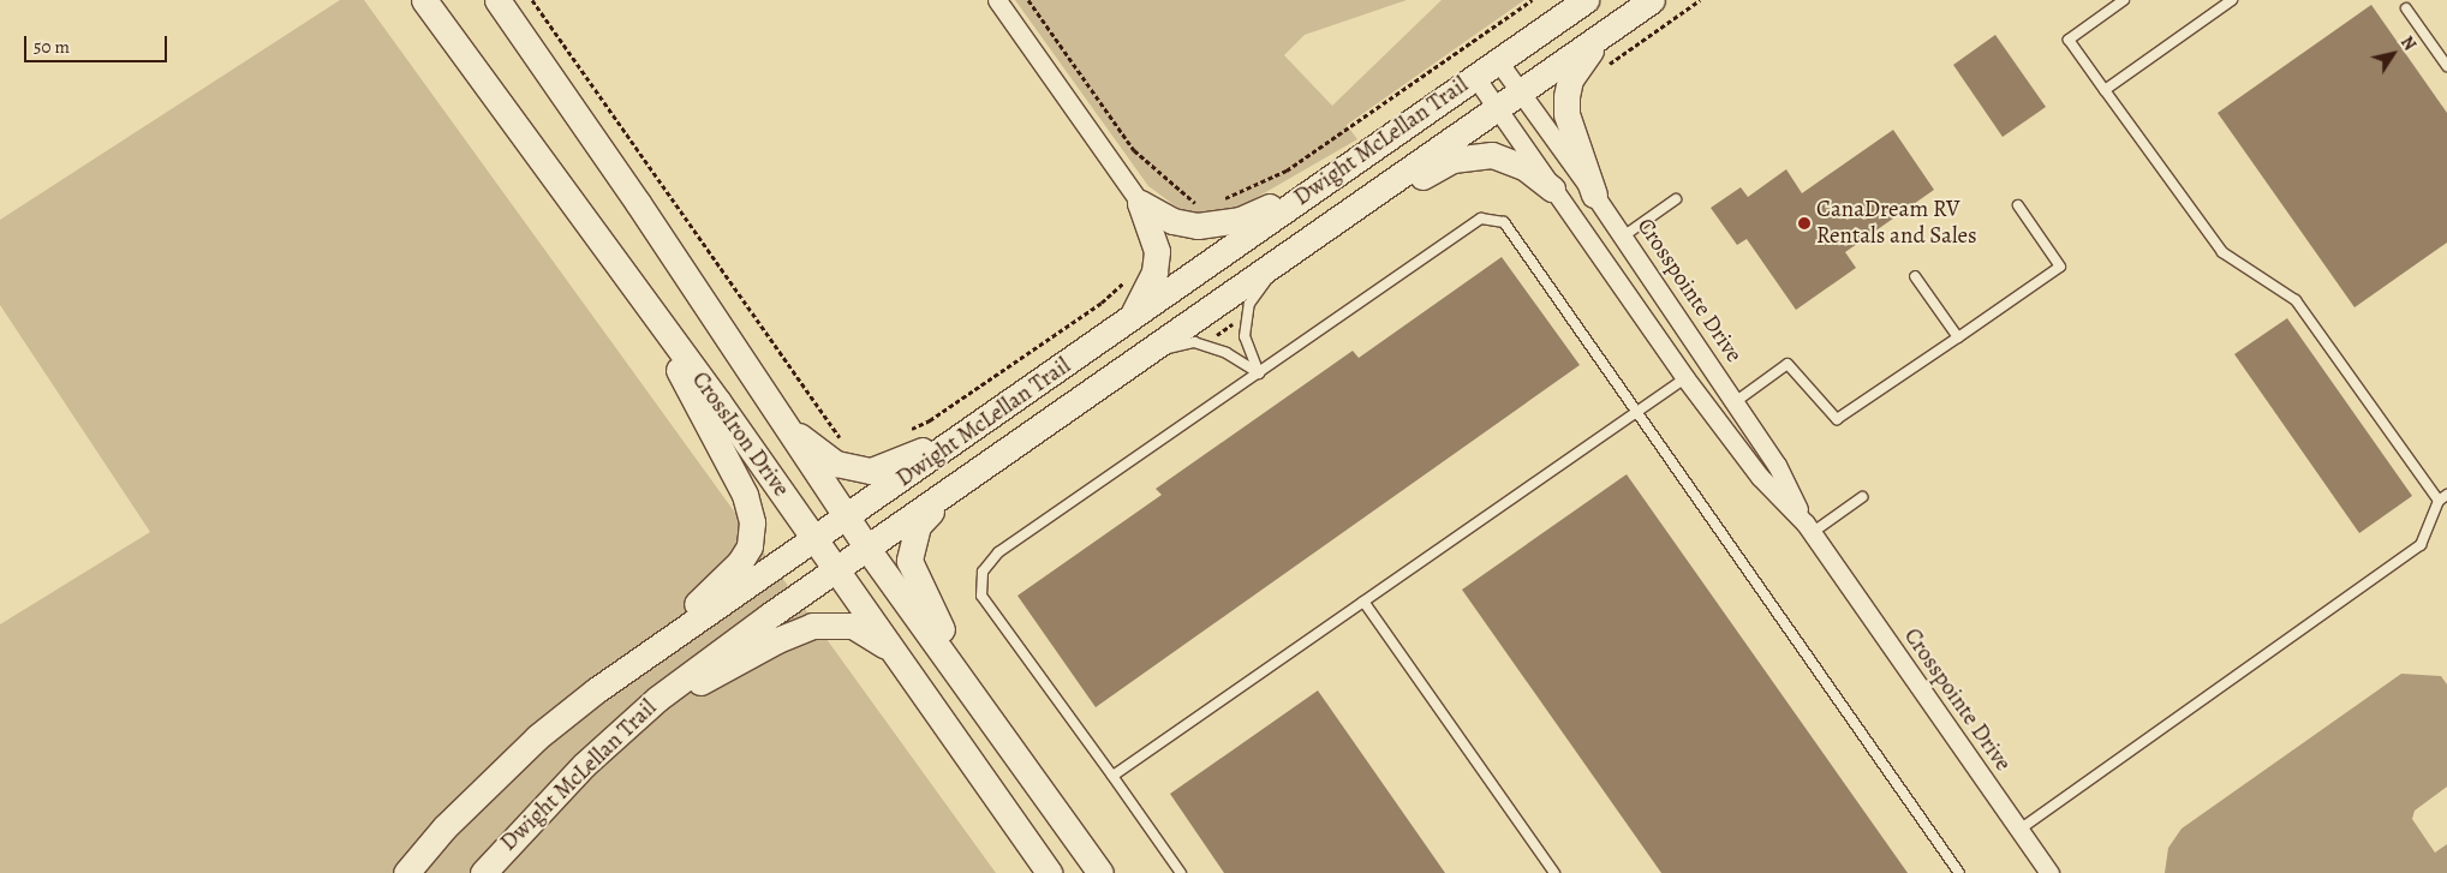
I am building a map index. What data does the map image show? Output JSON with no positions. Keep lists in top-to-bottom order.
{
  "streets": {
    "main road": ["Dwight McLellan Trail", "CrossIron Drive"],
    "street": ["Crosspointe Drive"]
  },
  "crossings": [
    ["Dwight McLellan Trail", "Crosspointe Drive"],
    ["Dwight McLellan Trail", "CrossIron Drive"]
  ],
  "places": ["CanaDream RV Rentals and Sales"],
  "scale_bar": "50 m",
  "north": "top right"
}
